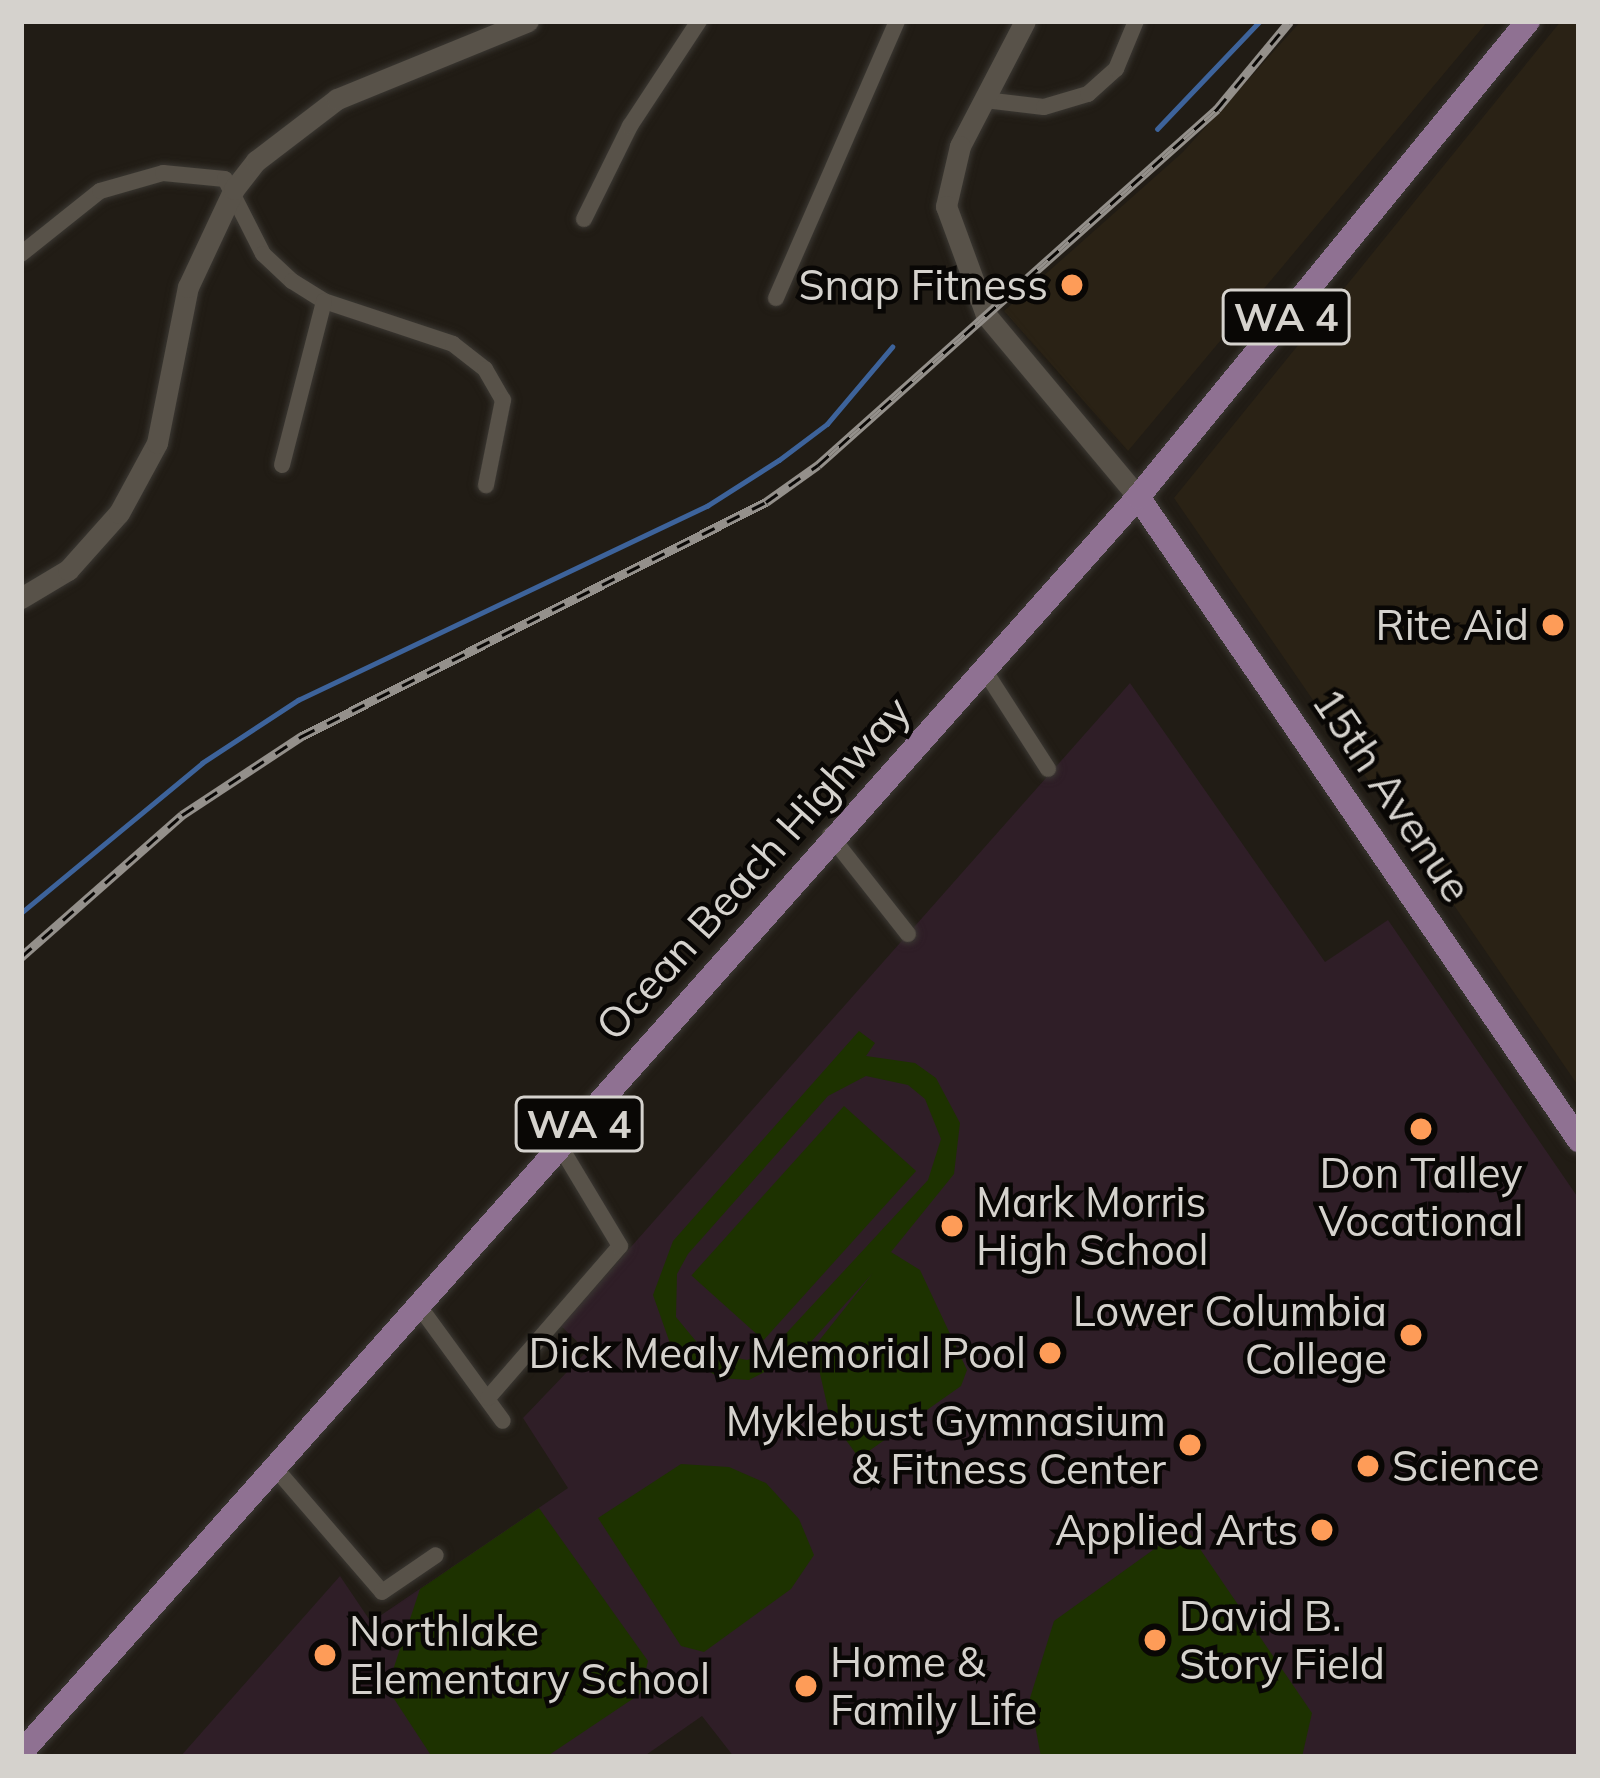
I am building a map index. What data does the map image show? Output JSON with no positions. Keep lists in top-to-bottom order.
{
  "streets": {
    "main road": ["WA 4", "15th Avenue", "Ocean Beach Highway"]
  },
  "crossings": [
    ["15th Avenue", "Ocean Beach Highway"]
  ],
  "places": [
    "Snap Fitness",
    "Rite Aid",
    "Don Talley Vocational",
    "Mark Morris High School",
    "Lower Columbia College",
    "Dick Mealy Memorial Pool",
    "Myklebust Gymnasium & Fitness Center",
    "Science",
    "Applied Arts",
    "David B. Story Field",
    "Northlake Elementary School",
    "Home & Family Life"
  ]
}
